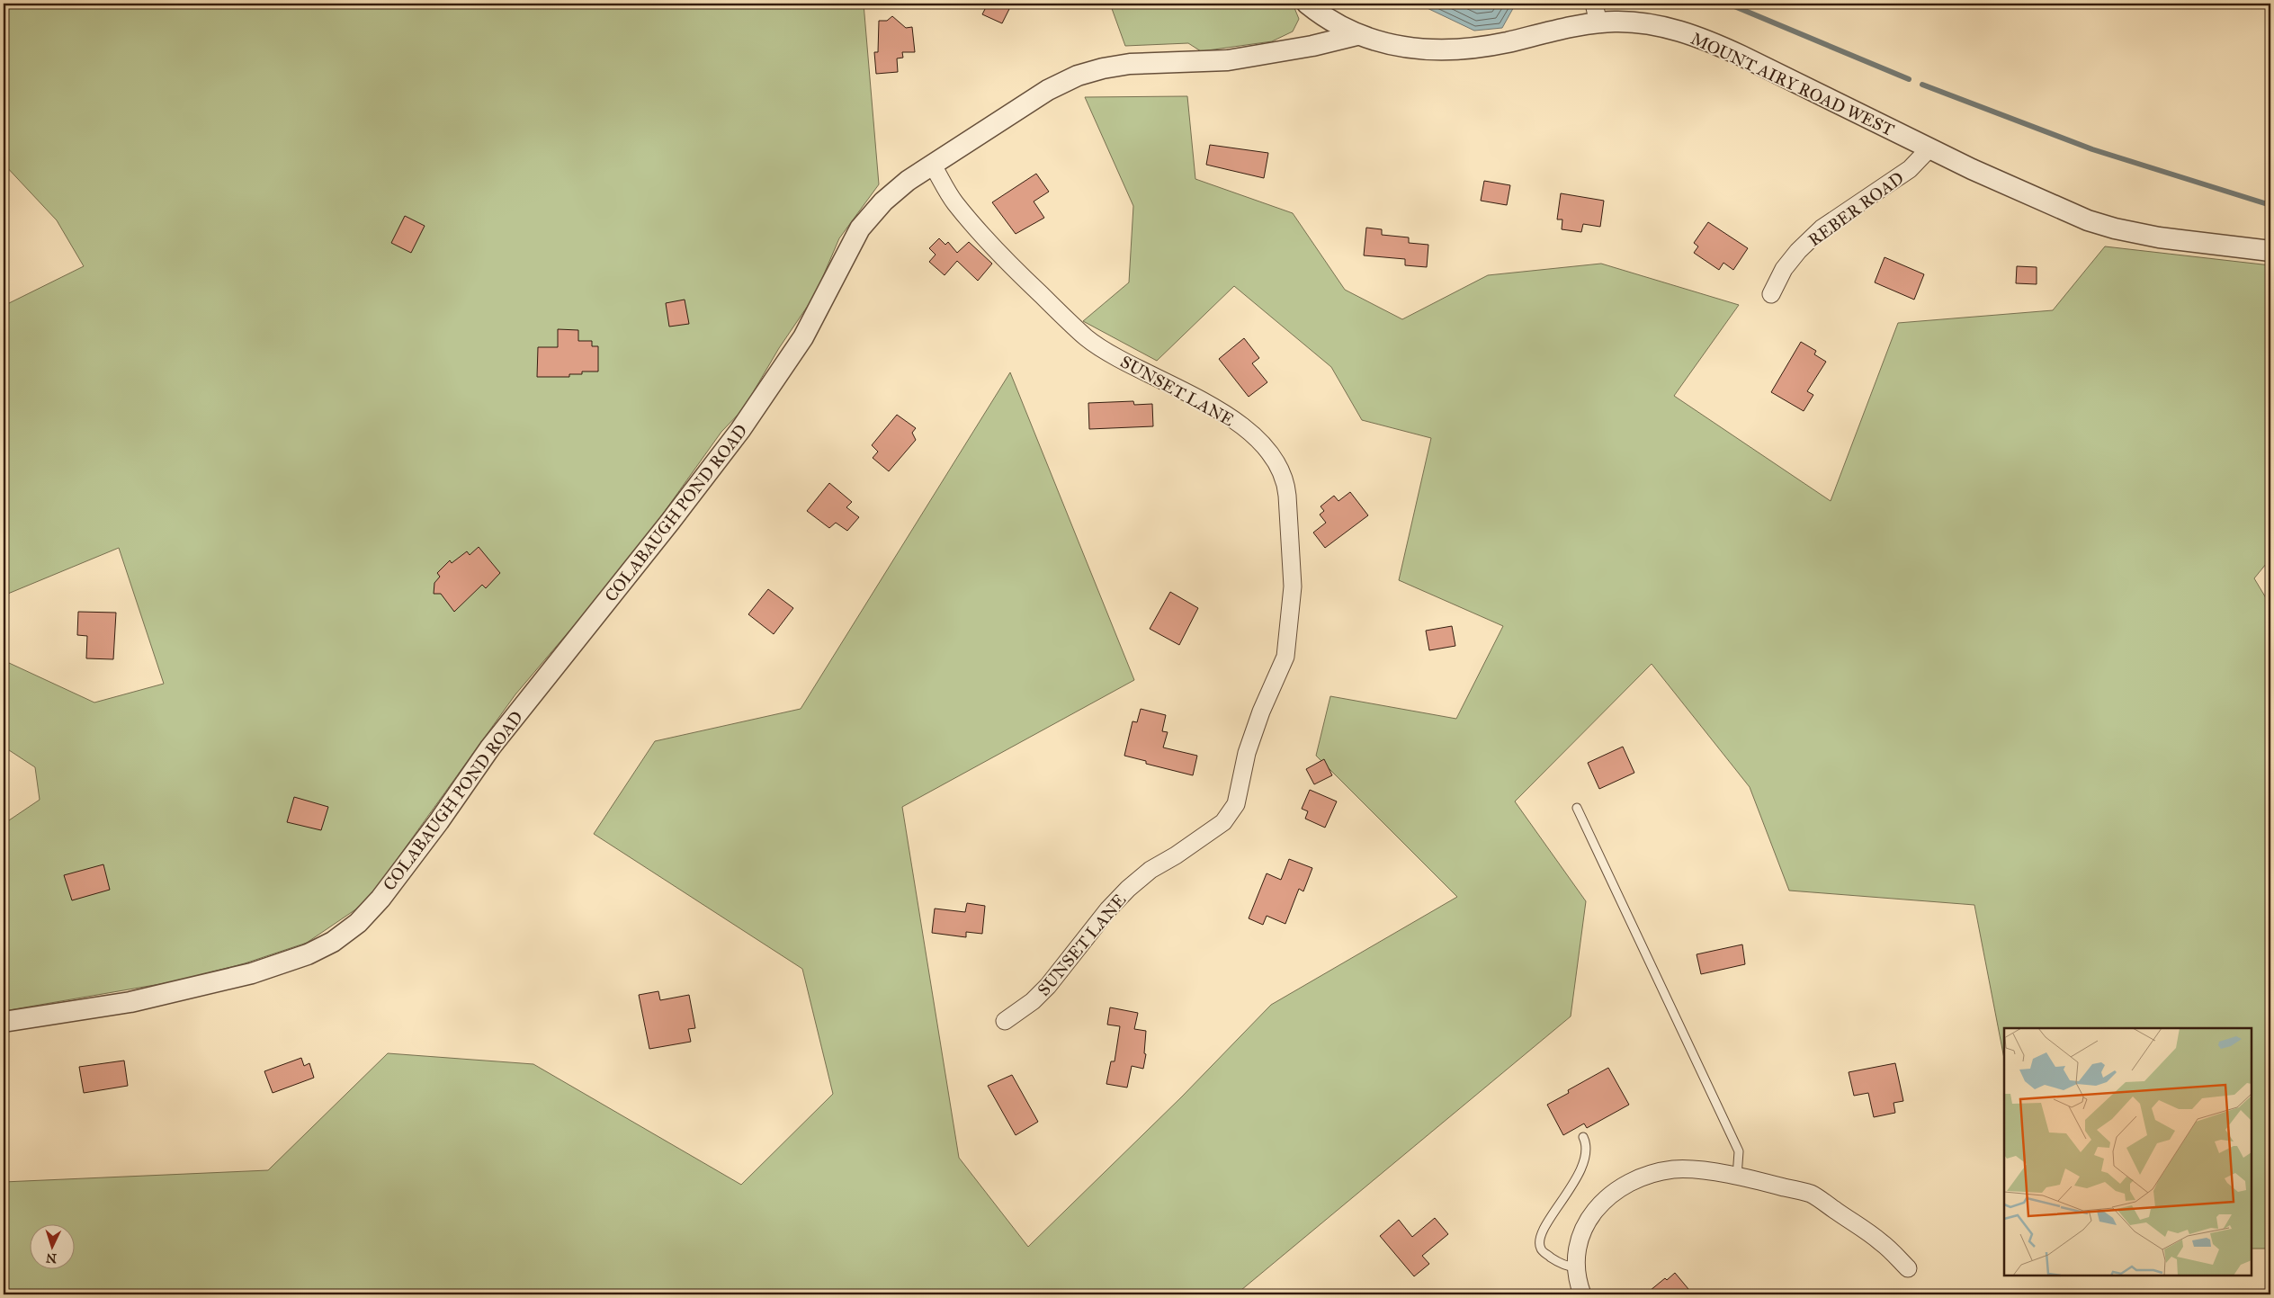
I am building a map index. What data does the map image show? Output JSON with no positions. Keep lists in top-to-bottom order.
{
  "streets": {
    "street": [
      "MOUNT AIRY ROAD WEST",
      "REBER ROAD",
      "SUNSET LANE",
      "COLABAUGH POND ROAD"
    ]
  },
  "crossings": [
    ["MOUNT AIRY ROAD WEST", "REBER ROAD"],
    ["MOUNT AIRY ROAD WEST", "COLABAUGH POND ROAD"],
    ["SUNSET LANE", "COLABAUGH POND ROAD"]
  ],
  "north": "bottom"
}
